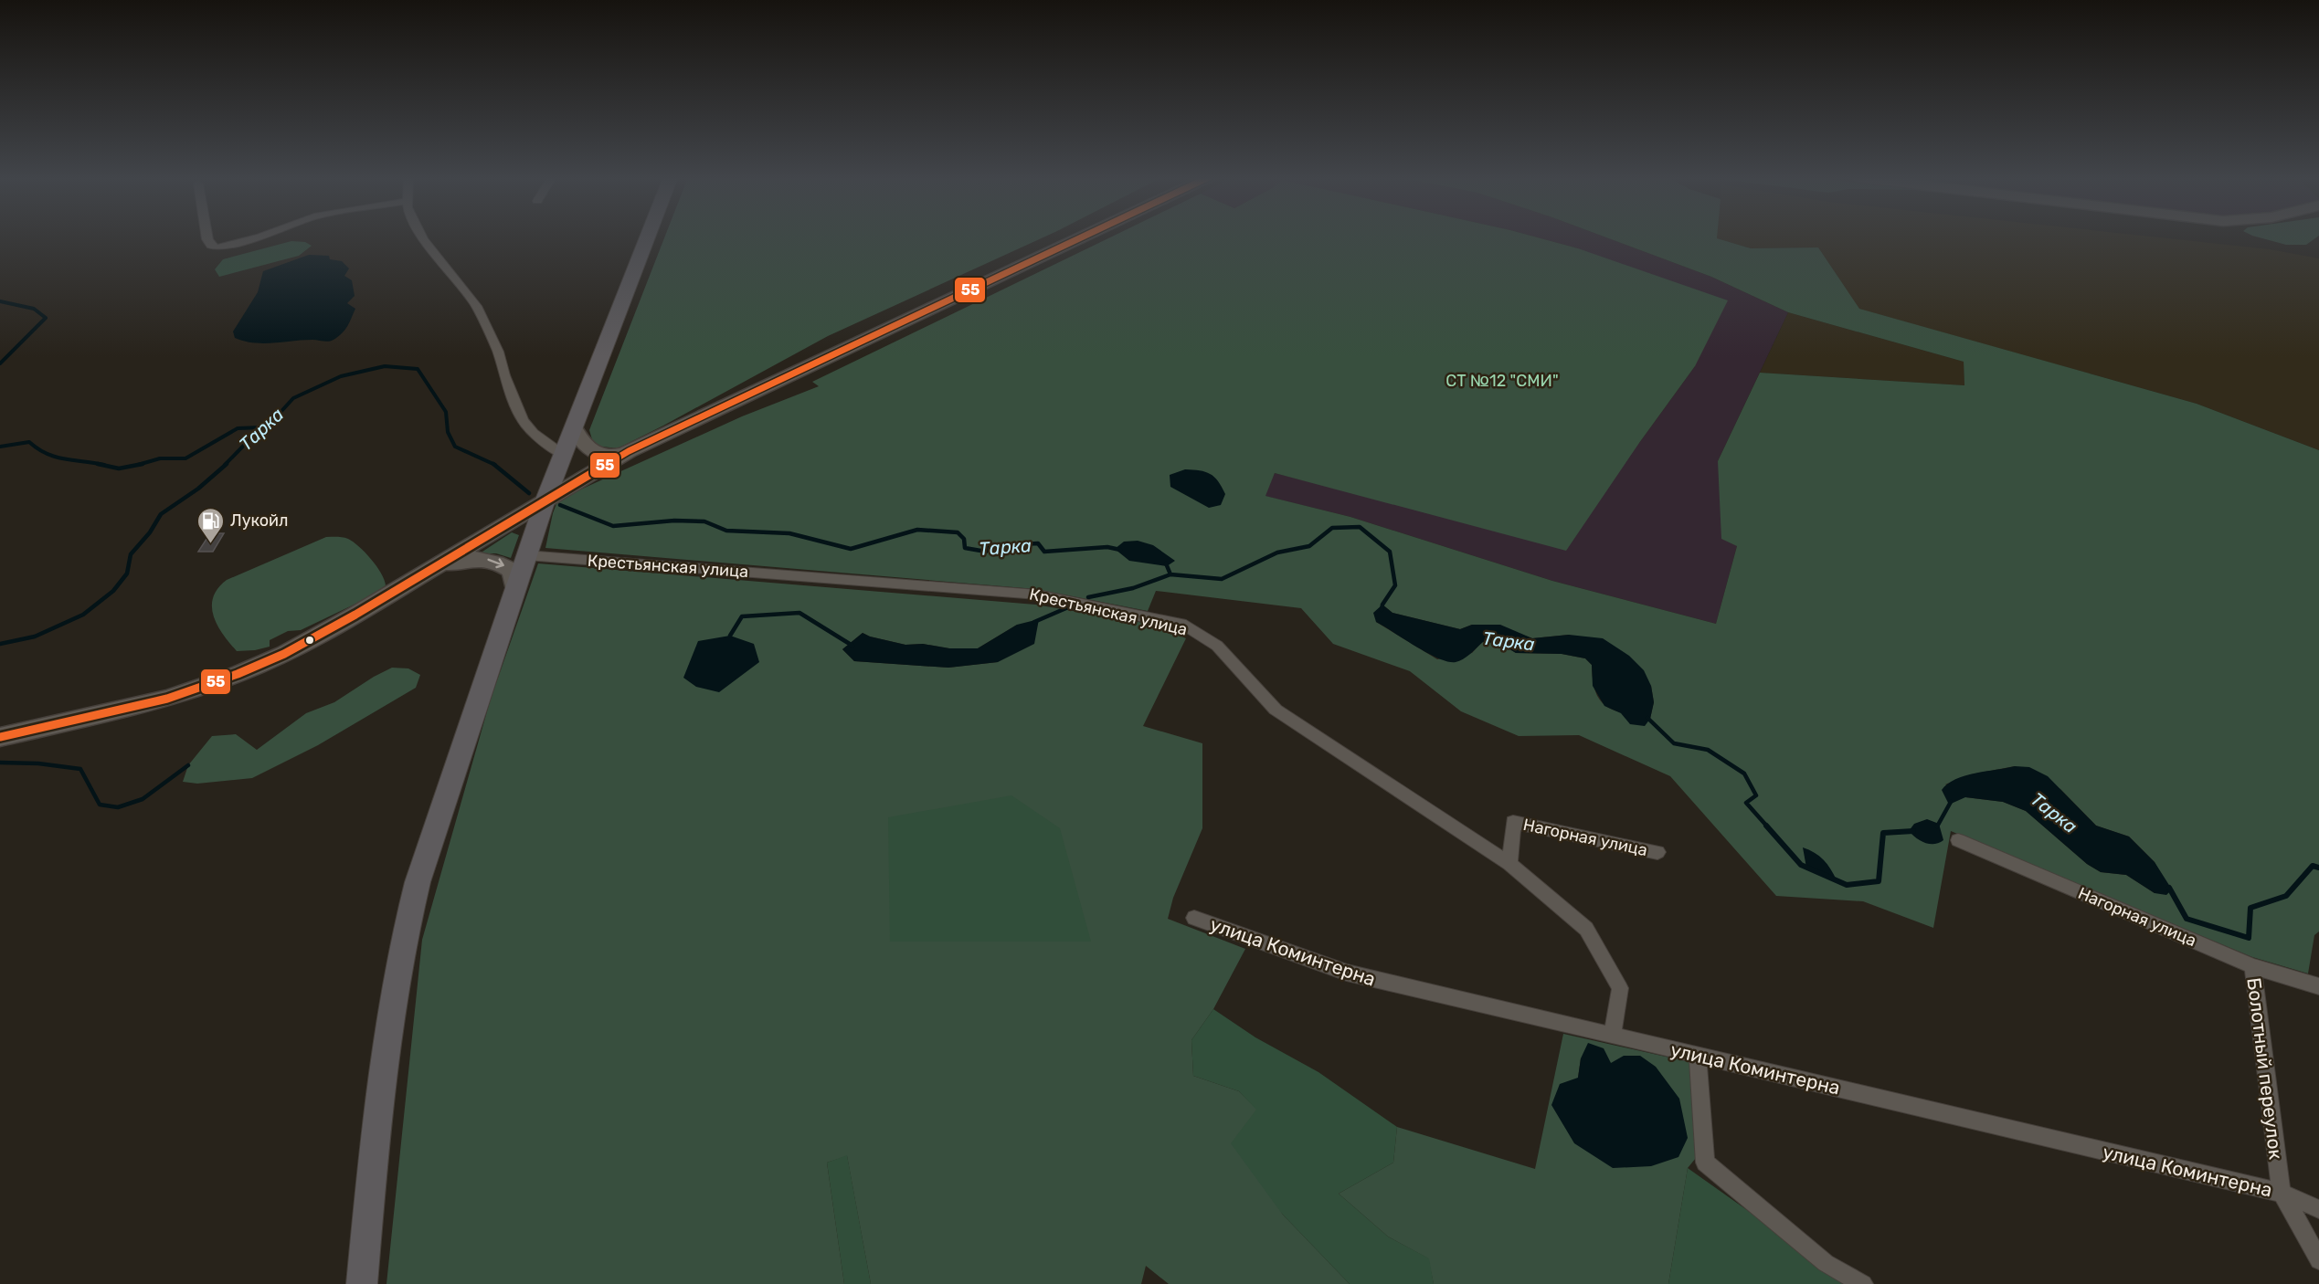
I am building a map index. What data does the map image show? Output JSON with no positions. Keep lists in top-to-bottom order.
{
  "streets": {
    "street": [
      "Крестьянская улица",
      "Нагорная улица",
      "улица Коминтерна",
      "Болотный переулок"
    ]
  },
  "crossings": [
    ["Крестьянская улица", "Нагорная улица"],
    ["Крестьянская улица", "улица Коминтерна"],
    ["Нагорная улица", "Болотный переулок"],
    ["улица Коминтерна", "Болотный переулок"]
  ],
  "water": ["Тарка"],
  "parks": ["СТ №12 \"СМИ\""],
  "places": {
    "fuel station": ["Лукойл"]
  },
  "lines": ["transit line 55"]
}
